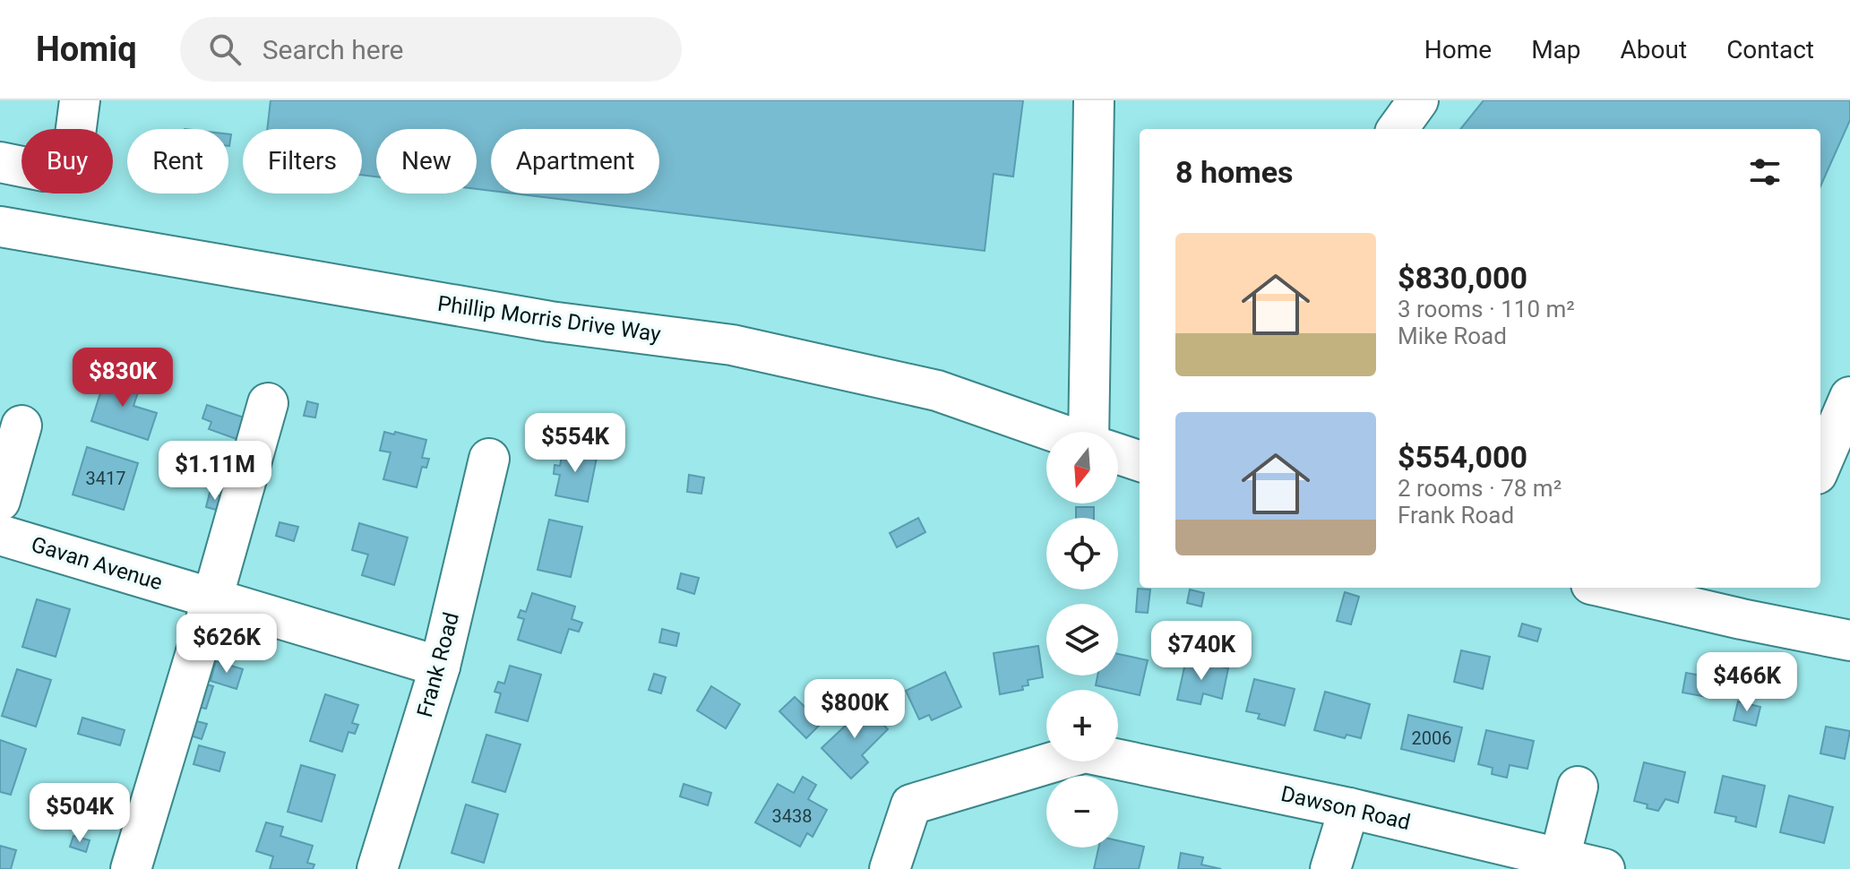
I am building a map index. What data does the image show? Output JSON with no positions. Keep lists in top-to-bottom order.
{
  "streets": {
    "street": [
      "Phillip Morris Drive Way",
      "Gavan Avenue",
      "Frank Road",
      "Dawson Road"
    ]
  },
  "crossings": [
    ["Gavan Avenue", "Frank Road"]
  ],
  "house_numbers": ["3417", "2006", "3438"],
  "north": "bottom",
  "page": {
    "header": "Homiq",
    "search": "Search here",
    "nav": [
      "Home",
      "Map",
      "About",
      "Contact"
    ],
    "chip": [
      "Buy",
      "Rent",
      "Filters",
      "New",
      "Apartment"
    ],
    "heading": "8 homes",
    "list": [
      {
        "name": "$830,000",
        "note": "3 rooms · 110 m² · Mike Road"
      },
      {
        "name": "$554,000",
        "note": "2 rooms · 78 m² · Frank Road"
      }
    ],
    "price": [
      "$830K",
      "$554K",
      "$1.11M",
      "$626K",
      "$740K",
      "$466K",
      "$800K",
      "$504K"
    ],
    "map_buttons": ["+", "−"]
  }
}
